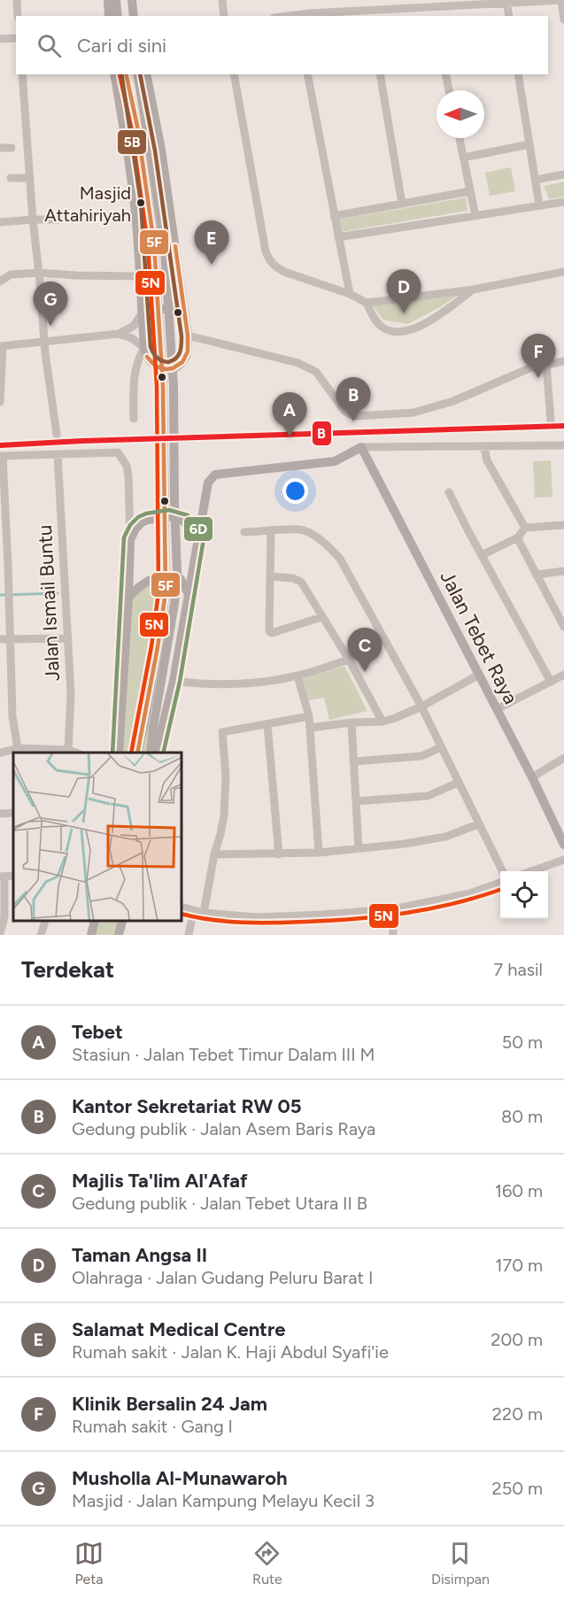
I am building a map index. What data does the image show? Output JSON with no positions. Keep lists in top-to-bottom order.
{
  "streets": {
    "main road": ["Jalan Tebet Raya"],
    "street": ["Jalan Ismail Buntu"]
  },
  "places": ["Masjid Attahiriyah"],
  "lines": [
    "transit line 5F",
    "transit line 5N",
    "transit line 5B",
    "rail line B",
    "transit line 6D"
  ],
  "north": "left",
  "page": {
    "search": "Cari di sini",
    "pins": [
      "E",
      "D",
      "G",
      "F",
      "B",
      "A",
      "C"
    ],
    "heading": ["Terdekat", "7 hasil"],
    "list": [
      {
        "mark": "A",
        "name": "Tebet",
        "note": "Stasiun · Jalan Tebet Timur Dalam III M",
        "value": "50 m"
      },
      {
        "mark": "B",
        "name": "Kantor Sekretariat RW 05",
        "note": "Gedung publik · Jalan Asem Baris Raya",
        "value": "80 m"
      },
      {
        "mark": "C",
        "name": "Majlis Ta'lim Al'Afaf",
        "note": "Gedung publik · Jalan Tebet Utara II B",
        "value": "160 m"
      },
      {
        "mark": "D",
        "name": "Taman Angsa II",
        "note": "Olahraga · Jalan Gudang Peluru Barat I",
        "value": "170 m"
      },
      {
        "mark": "E",
        "name": "Salamat Medical Centre",
        "note": "Rumah sakit · Jalan K. Haji Abdul Syafi'ie",
        "value": "200 m"
      },
      {
        "mark": "F",
        "name": "Klinik Bersalin 24 Jam",
        "note": "Rumah sakit · Gang I",
        "value": "220 m"
      },
      {
        "mark": "G",
        "name": "Musholla Al-Munawaroh",
        "note": "Masjid · Jalan Kampung Melayu Kecil 3",
        "value": "250 m"
      }
    ],
    "nav": ["Peta", "Rute", "Disimpan"]
  }
}
